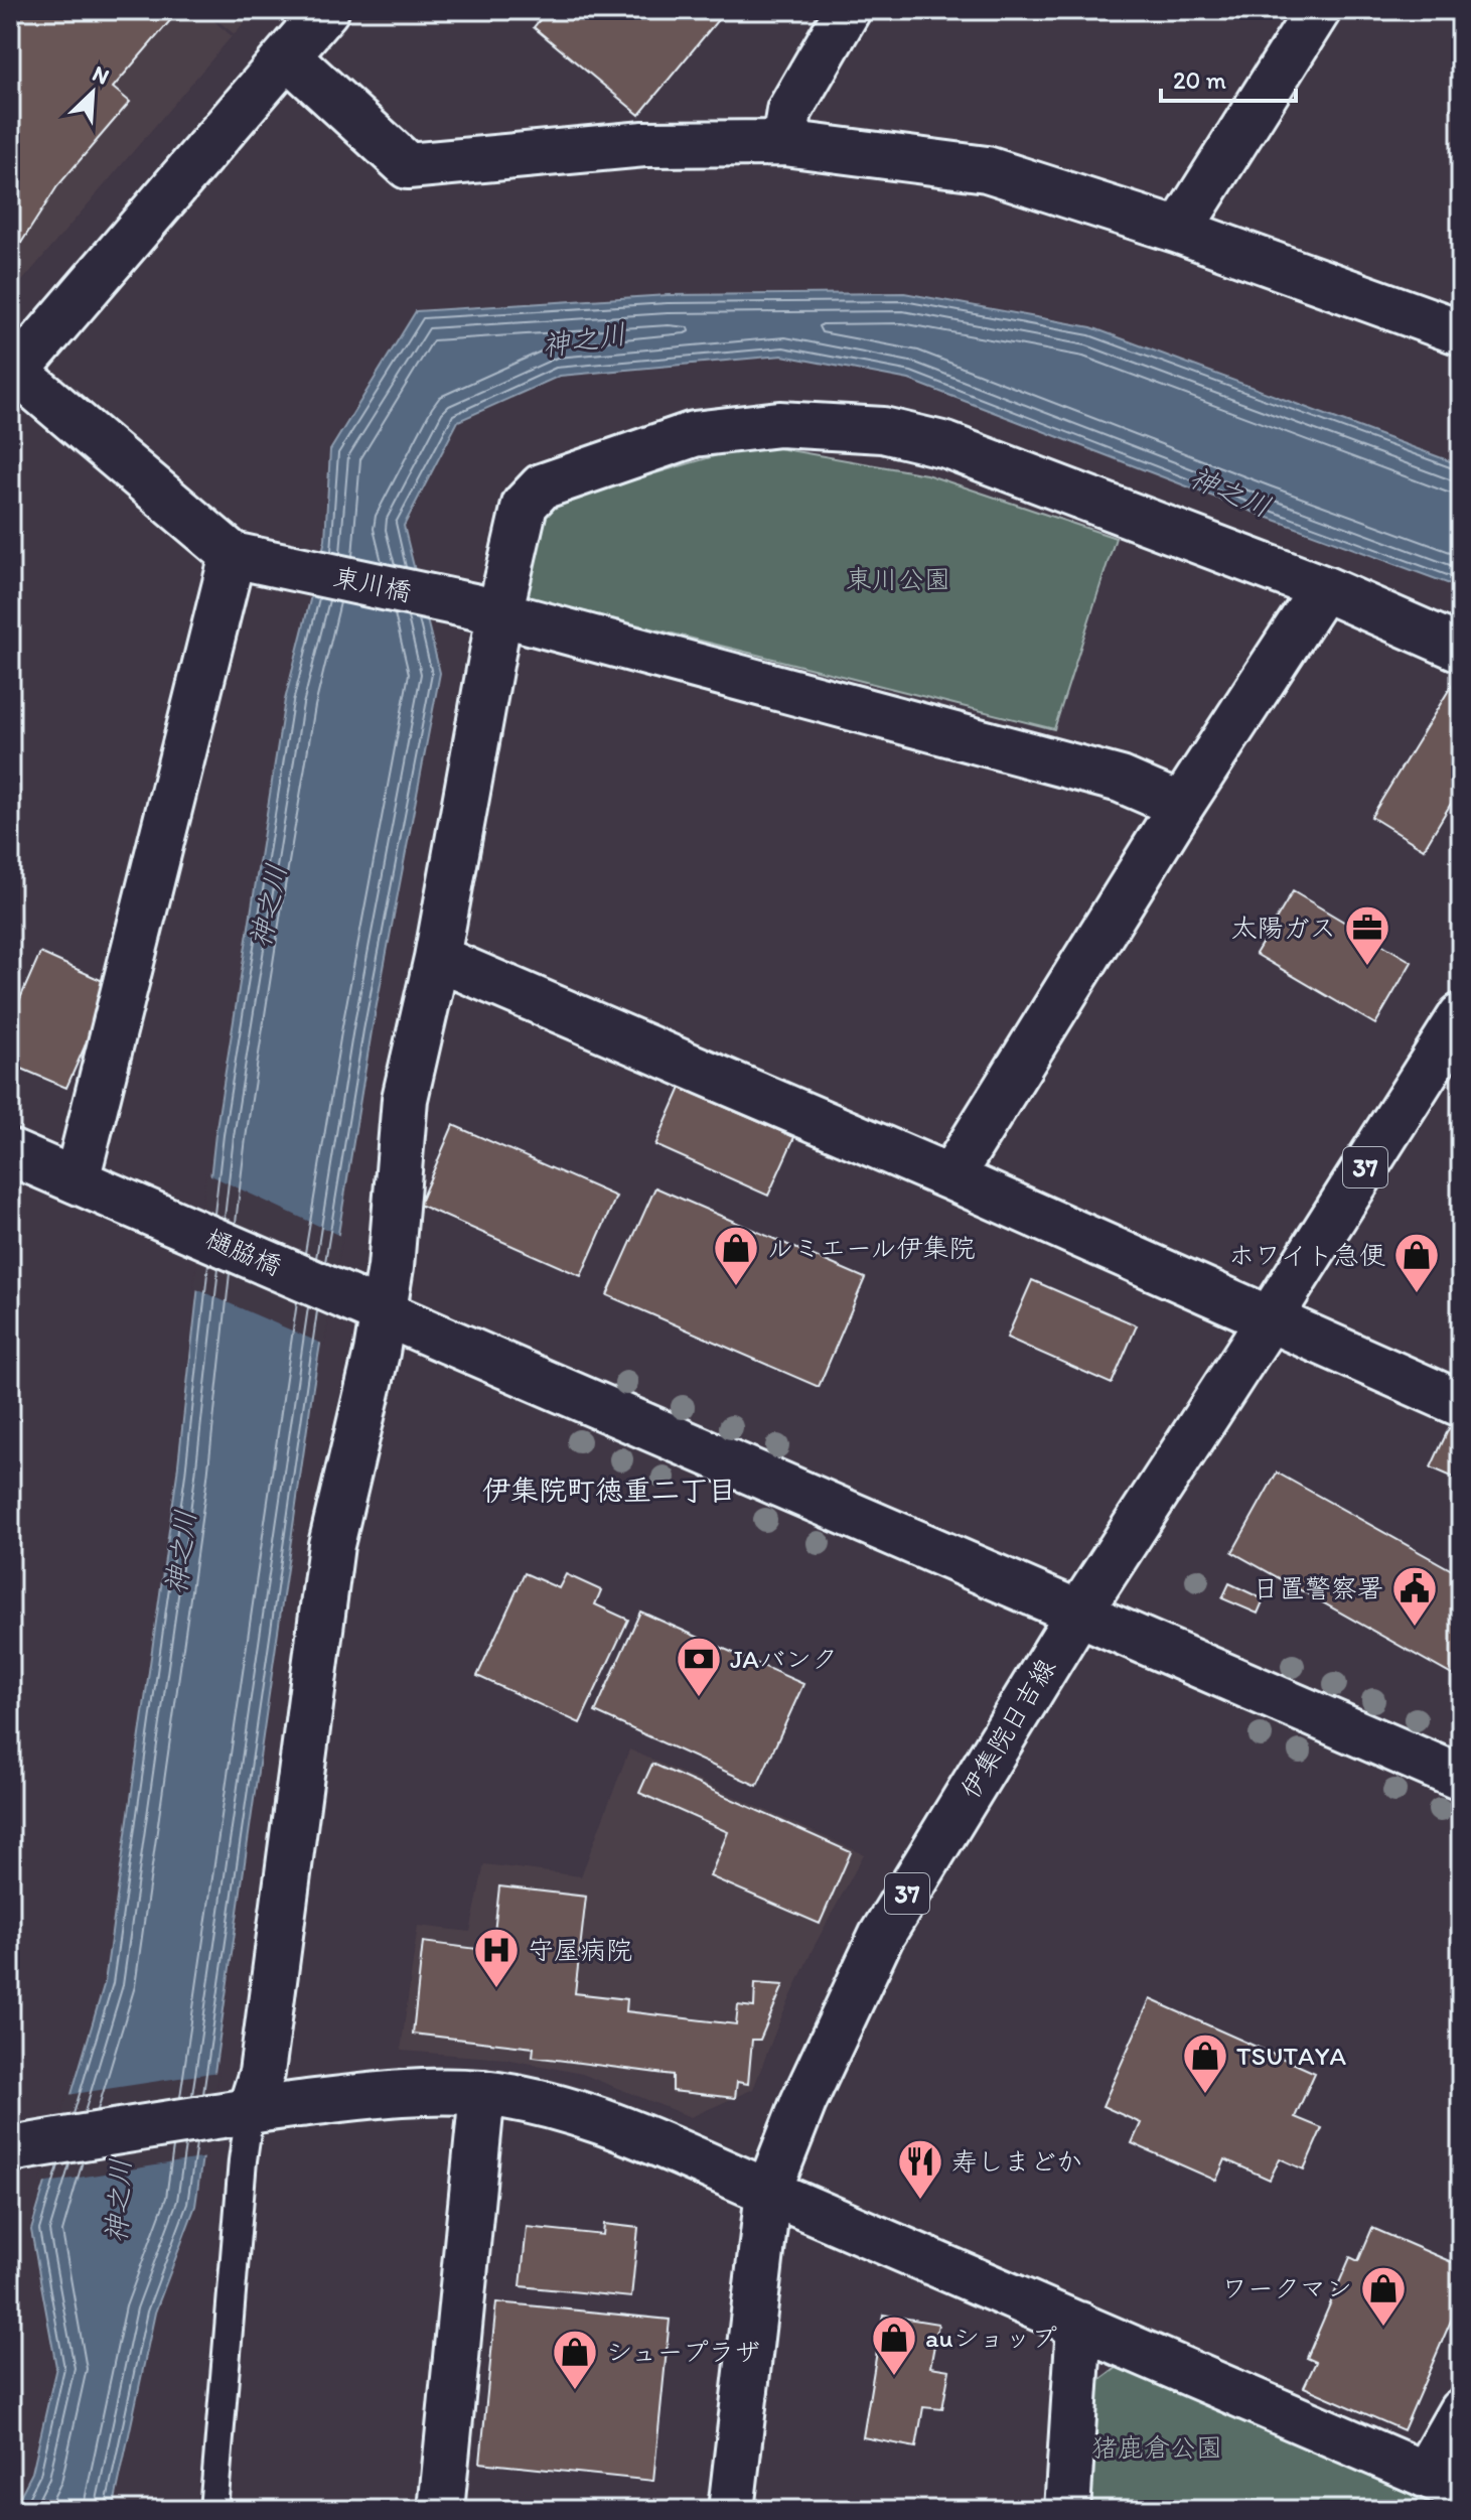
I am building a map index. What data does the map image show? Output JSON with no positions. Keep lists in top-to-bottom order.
{
  "streets": {
    "street": [
      "東川橋",
      "37",
      "樋脇橋",
      "伊集院日吉線"
    ]
  },
  "crossings": [
    ["樋脇橋", "伊集院日吉線"]
  ],
  "districts": ["伊集院町徳重二丁目"],
  "water": ["神之川"],
  "parks": ["東川公園", "猪鹿倉公園"],
  "places": {
    "office": ["太陽ガス"],
    "shop": [
      "ルミエール伊集院",
      "ホワイト急便",
      "TSUTAYA",
      "ワークマン",
      "auショップ",
      "シュープラザ"
    ],
    "public building": ["日置警察署"],
    "bank": ["JAバンク"],
    "hospital": ["守屋病院"],
    "restaurant": ["寿しまどか"]
  },
  "scale_bar": "20 m",
  "north": "top right"
}
